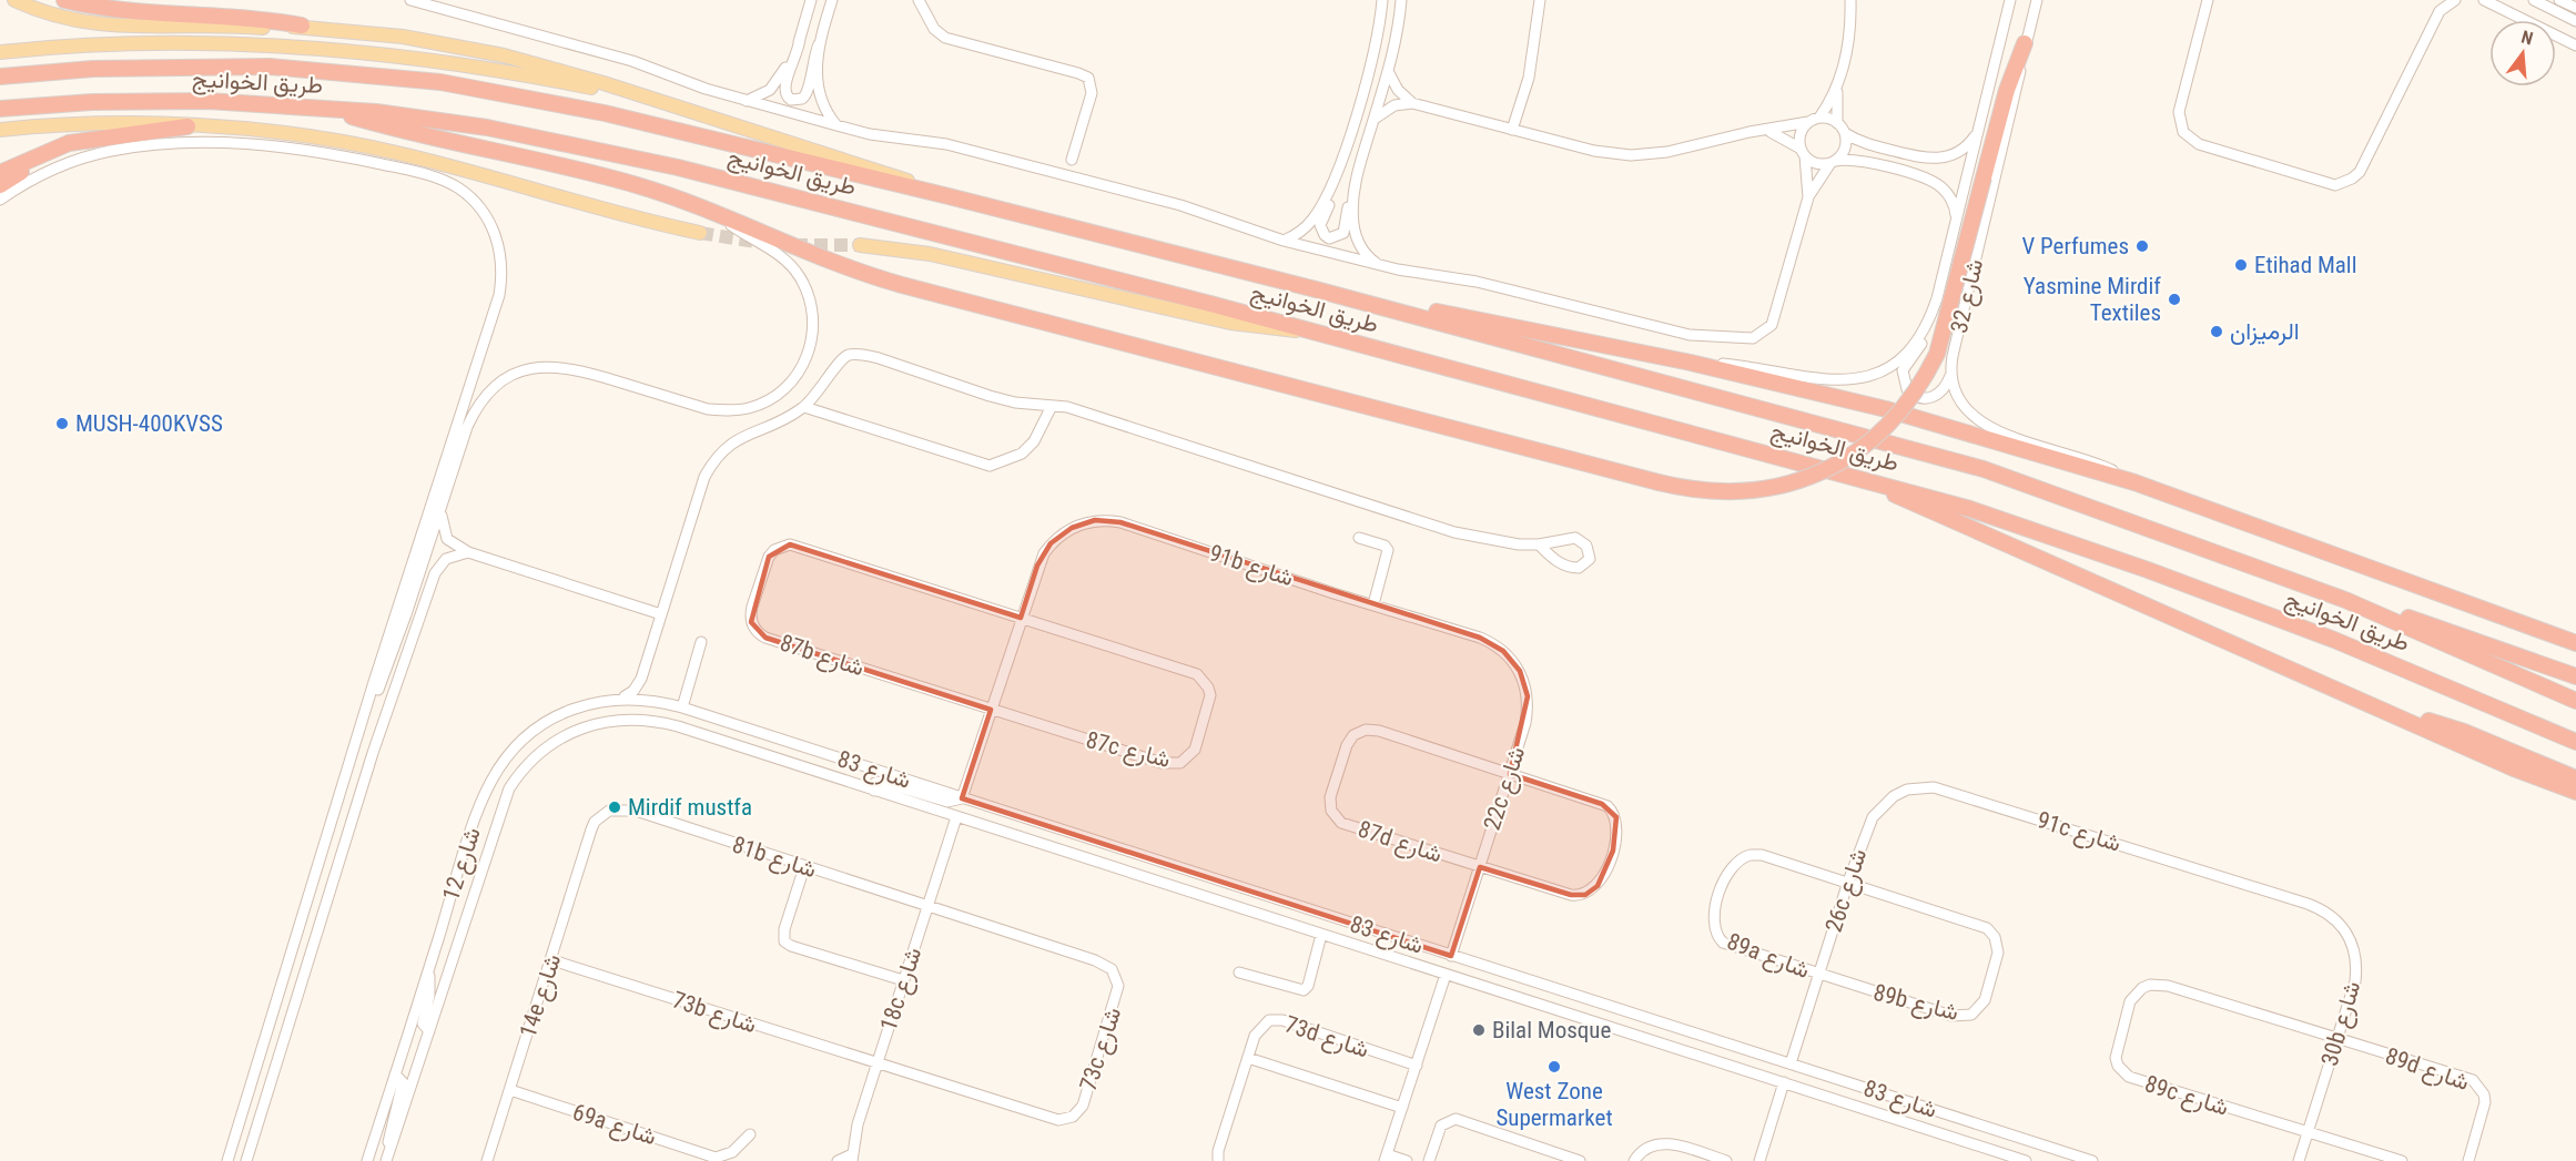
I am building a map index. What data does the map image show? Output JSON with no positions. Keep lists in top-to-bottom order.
{
  "streets": {
    "highway": ["طريق الخوانيج"],
    "street": [
      "شارع 32",
      "91b شارع",
      "87b شارع",
      "87c شارع",
      "شارع 83",
      "22c شارع",
      "91c شارع",
      "87d شارع",
      "81b شارع",
      "شارع 12",
      "26c شارع",
      "89a شارع",
      "18c شارع",
      "14e شارع",
      "89b شارع",
      "73b شارع",
      "30b شارع",
      "73d شارع",
      "73c شارع",
      "89d شارع",
      "89c شارع",
      "69a شارع"
    ]
  },
  "crossings": [
    ["91b شارع", "87b شارع"],
    ["91b شارع", "87c شارع"],
    ["91b شارع", "22c شارع"],
    ["87b شارع", "87c شارع"],
    ["شارع 83", "22c شارع"],
    ["شارع 83", "شارع 12"],
    ["شارع 83", "26c شارع"],
    ["شارع 83", "18c شارع"],
    ["22c شارع", "87d شارع"],
    ["91c شارع", "26c شارع"],
    ["91c شارع", "30b شارع"],
    ["81b شارع", "18c شارع"],
    ["81b شارع", "14e شارع"],
    ["81b شارع", "73c شارع"],
    ["26c شارع", "89a شارع"],
    ["26c شارع", "89b شارع"],
    ["89a شارع", "89b شارع"],
    ["18c شارع", "73b شارع"],
    ["18c شارع", "73c شارع"],
    ["14e شارع", "73b شارع"],
    ["14e شارع", "69a شارع"],
    ["73b شارع", "73c شارع"],
    ["30b شارع", "89d شارع"],
    ["30b شارع", "89c شارع"],
    ["89d شارع", "89c شارع"]
  ],
  "places": [
    "V Perfumes",
    "Etihad Mall",
    "Yasmine Mirdif Textiles",
    "الرميزان",
    "MUSH-400KVSS",
    "Mirdif mustfa",
    "Bilal Mosque",
    "West Zone Supermarket"
  ],
  "north": "top"
}
